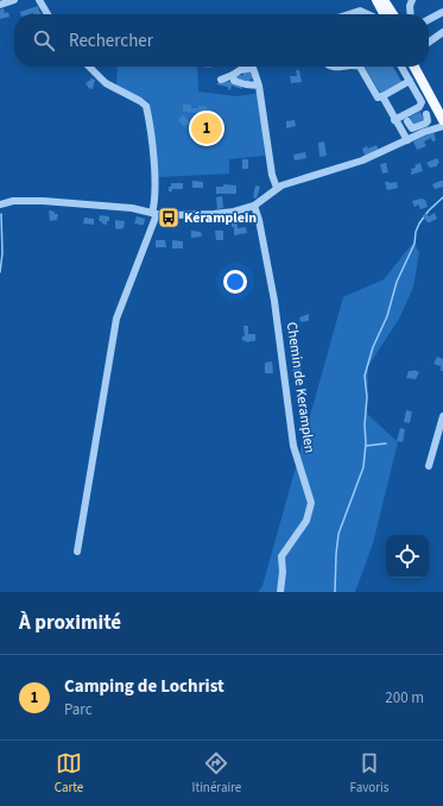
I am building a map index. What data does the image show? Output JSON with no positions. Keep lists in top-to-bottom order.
{
  "streets": {
    "street": ["Chemin de Keramplen"]
  },
  "places": {
    "bus stop": ["Kéramplein"]
  },
  "page": {
    "search": "Rechercher",
    "pins": "1",
    "heading": "À proximité",
    "list": [
      {
        "mark": "1",
        "name": "Camping de Lochrist",
        "note": "Parc",
        "value": "200 m"
      }
    ],
    "nav": ["Carte", "Itinéraire", "Favoris"]
  }
}
